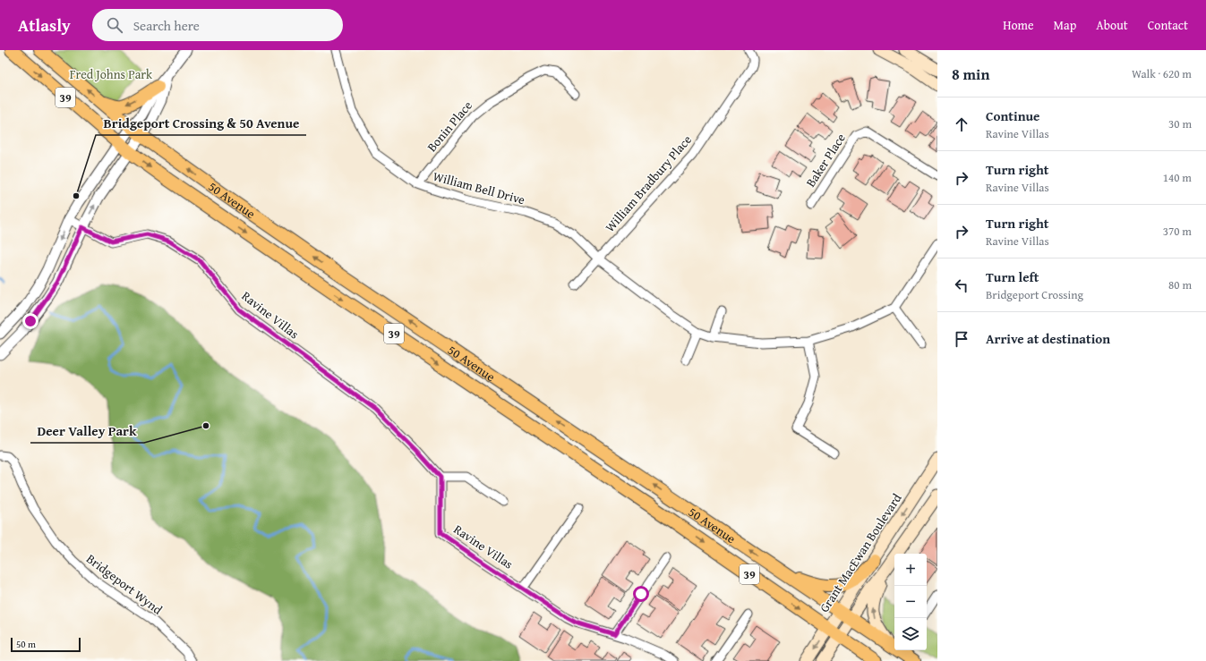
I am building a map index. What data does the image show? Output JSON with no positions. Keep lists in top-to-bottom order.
{
  "streets": {
    "main road": ["39", "50 Avenue", "Grant MacEwan Boulevard"],
    "street": [
      "Bonin Place",
      "Baker Place",
      "William Bradbury Place",
      "William Bell Drive",
      "Ravine Villas",
      "Bridgeport Wynd"
    ]
  },
  "crossings": [
    ["Bonin Place", "William Bell Drive"],
    ["William Bradbury Place", "William Bell Drive"],
    ["50 Avenue", "Grant MacEwan Boulevard"]
  ],
  "parks": ["Fred Johns Park"],
  "places": ["Bridgeport Crossing & 50 Avenue", "Deer Valley Park"],
  "scale_bar": "50 m",
  "page": {
    "header": "Atlasly",
    "search": "Search here",
    "nav": [
      "Home",
      "Map",
      "About",
      "Contact"
    ],
    "heading": ["8 min", "Walk · 620 m"],
    "list": [
      ["Continue", "Ravine Villas", "30 m"],
      ["Turn right", "Ravine Villas", "140 m"],
      ["Turn right", "Ravine Villas", "370 m"],
      ["Turn left", "Bridgeport Crossing", "80 m"],
      "Arrive at destination"
    ],
    "map_buttons": ["+", "−"],
    "scale": "50 m"
  }
}
